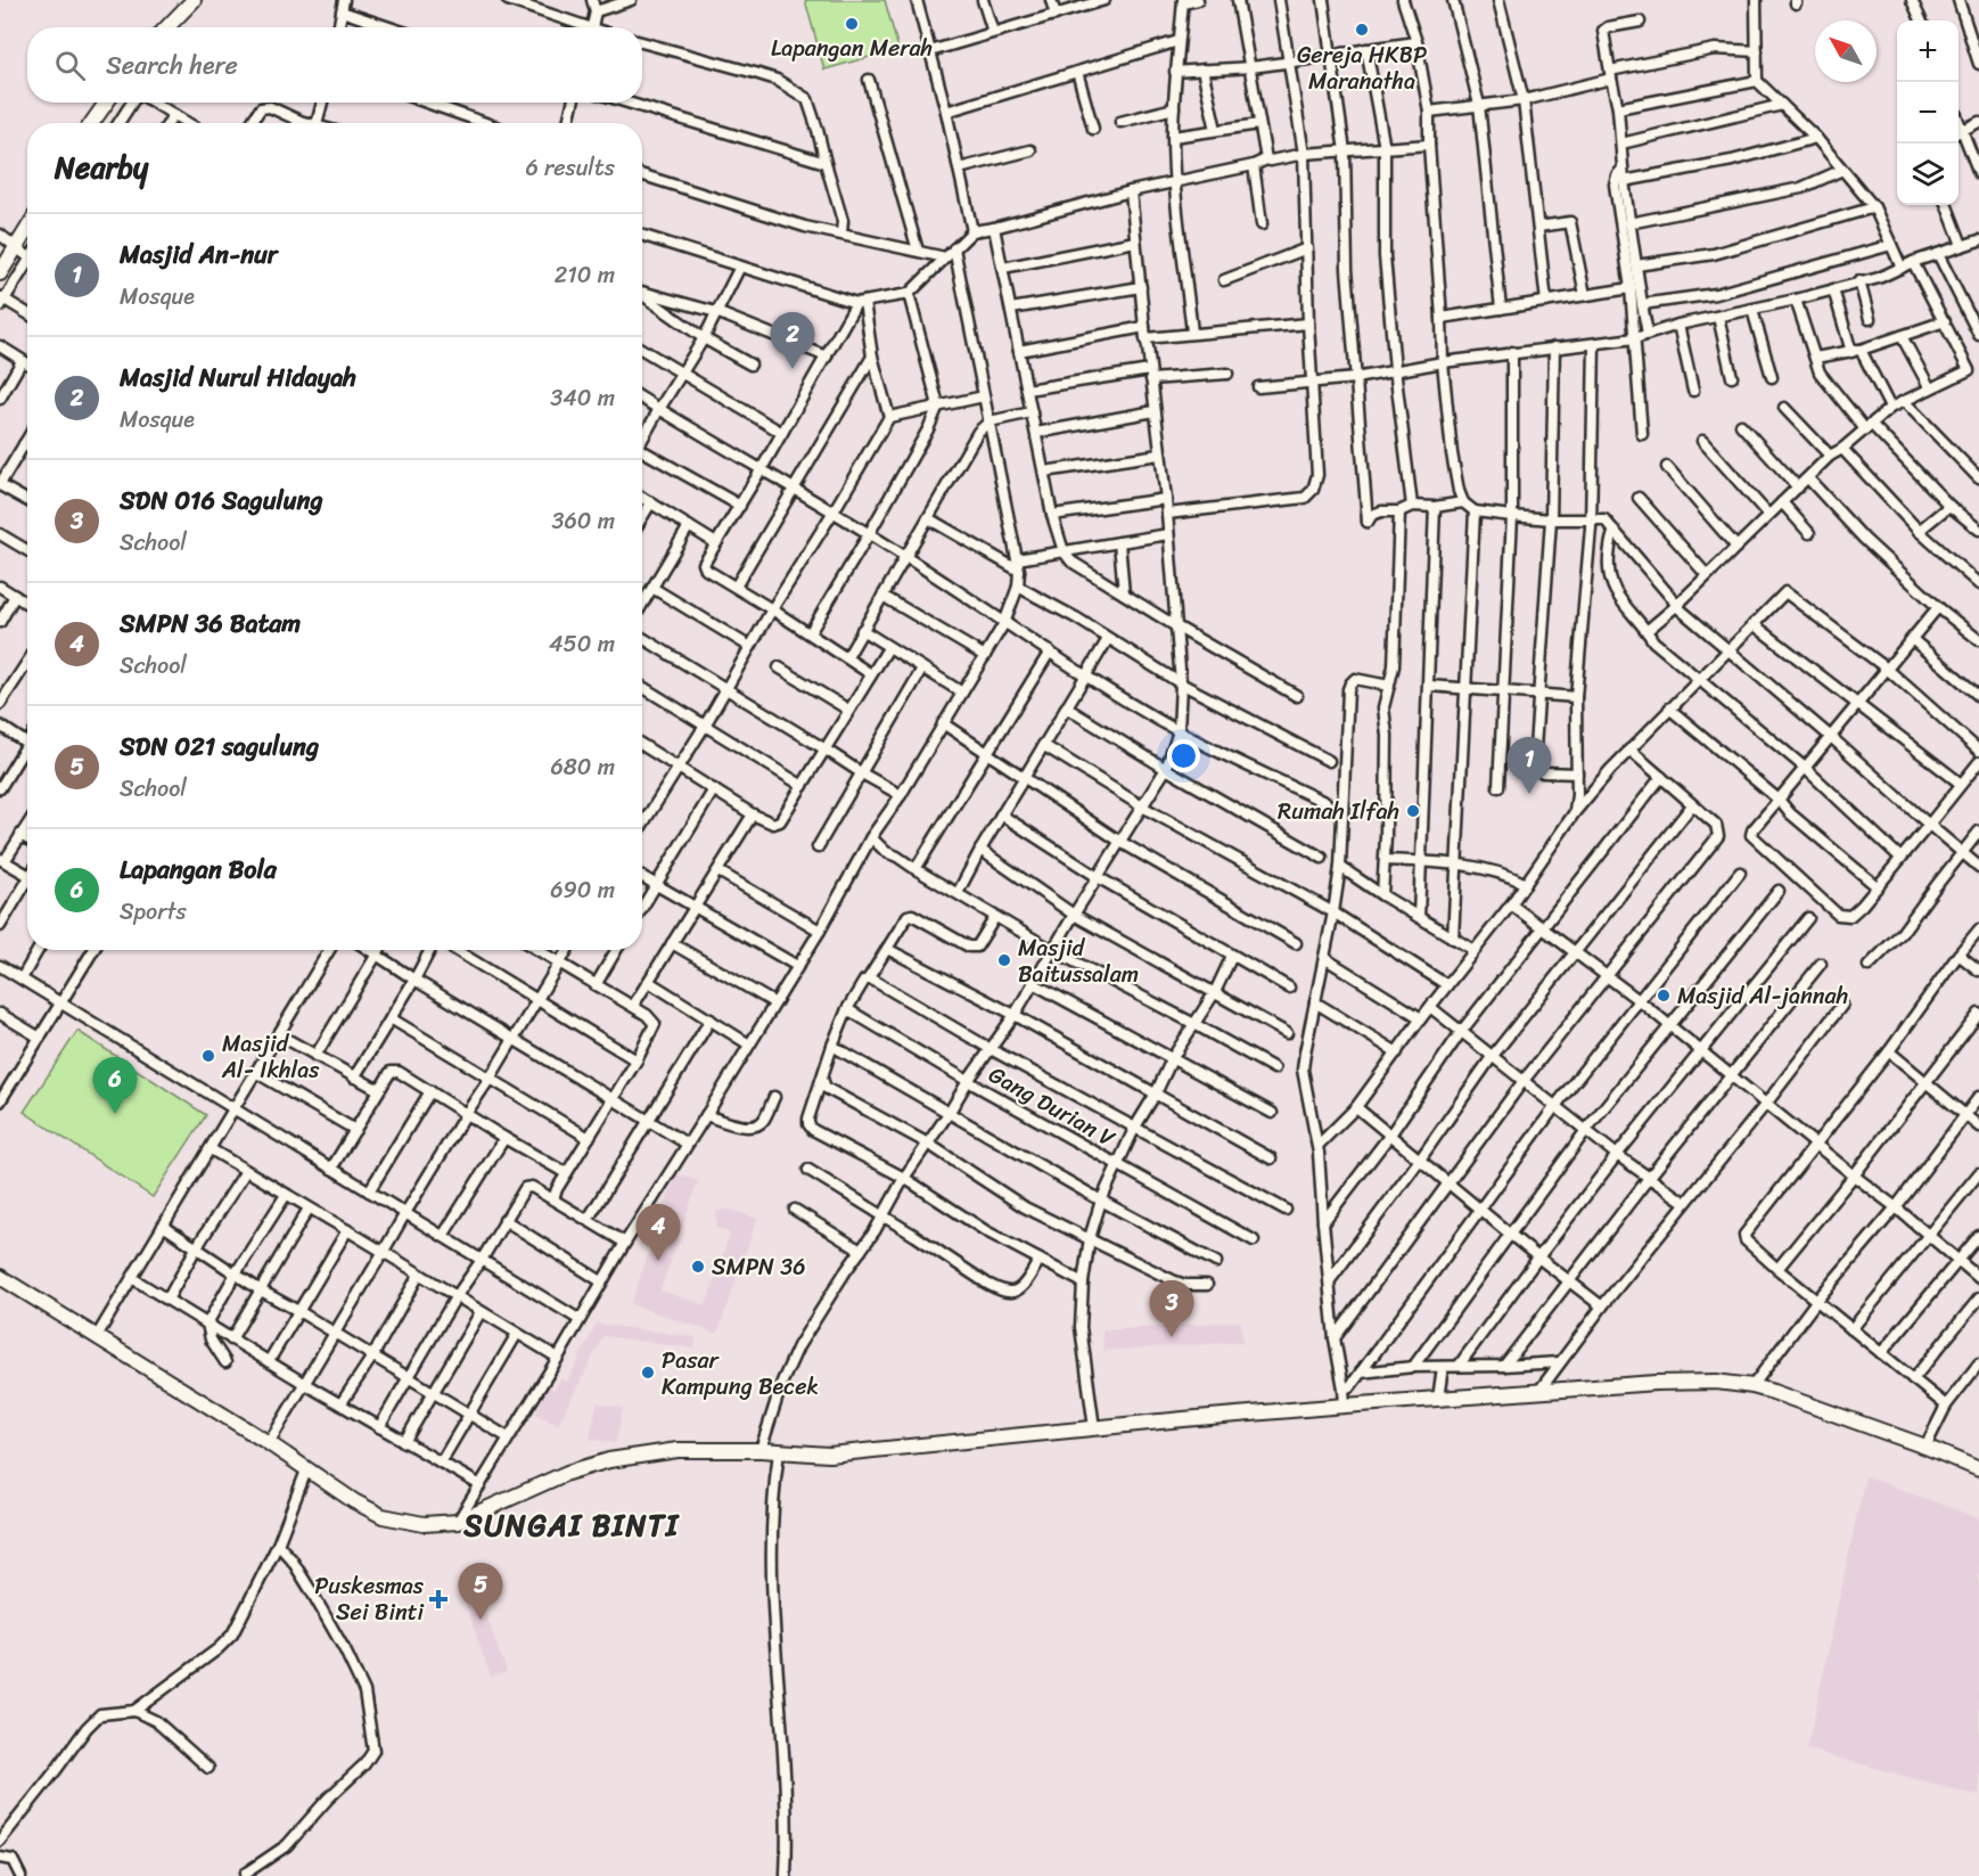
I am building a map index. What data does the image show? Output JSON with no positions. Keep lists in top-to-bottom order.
{
  "streets": {
    "street": ["Gang Durian V"]
  },
  "districts": ["SUNGAI BINTI"],
  "places": {
    "other": [
      "Lapangan Merah",
      "Gereja HKBP Maranatha",
      "Rumah Ilfah",
      "Masjid Baitussalam",
      "Masjid Al-jannah",
      "Masjid Al- Ikhlas",
      "SMPN 36",
      "Pasar Kampung Becek"
    ],
    "health": ["Puskesmas Sei Binti"]
  },
  "north": "top left",
  "page": {
    "map_buttons": ["+", "−"],
    "search": "Search here",
    "heading": ["Nearby", "6 results"],
    "list": [
      {
        "mark": "1",
        "name": "Masjid An-nur",
        "note": "Mosque",
        "value": "210 m"
      },
      {
        "mark": "2",
        "name": "Masjid Nurul Hidayah",
        "note": "Mosque",
        "value": "340 m"
      },
      {
        "mark": "3",
        "name": "SDN 016 Sagulung",
        "note": "School",
        "value": "360 m"
      },
      {
        "mark": "4",
        "name": "SMPN 36 Batam",
        "note": "School",
        "value": "450 m"
      },
      {
        "mark": "5",
        "name": "SDN 021 sagulung",
        "note": "School",
        "value": "680 m"
      },
      {
        "mark": "6",
        "name": "Lapangan Bola",
        "note": "Sports",
        "value": "690 m"
      }
    ],
    "pins": [
      "2",
      "1",
      "6",
      "4",
      "3",
      "5"
    ]
  }
}
